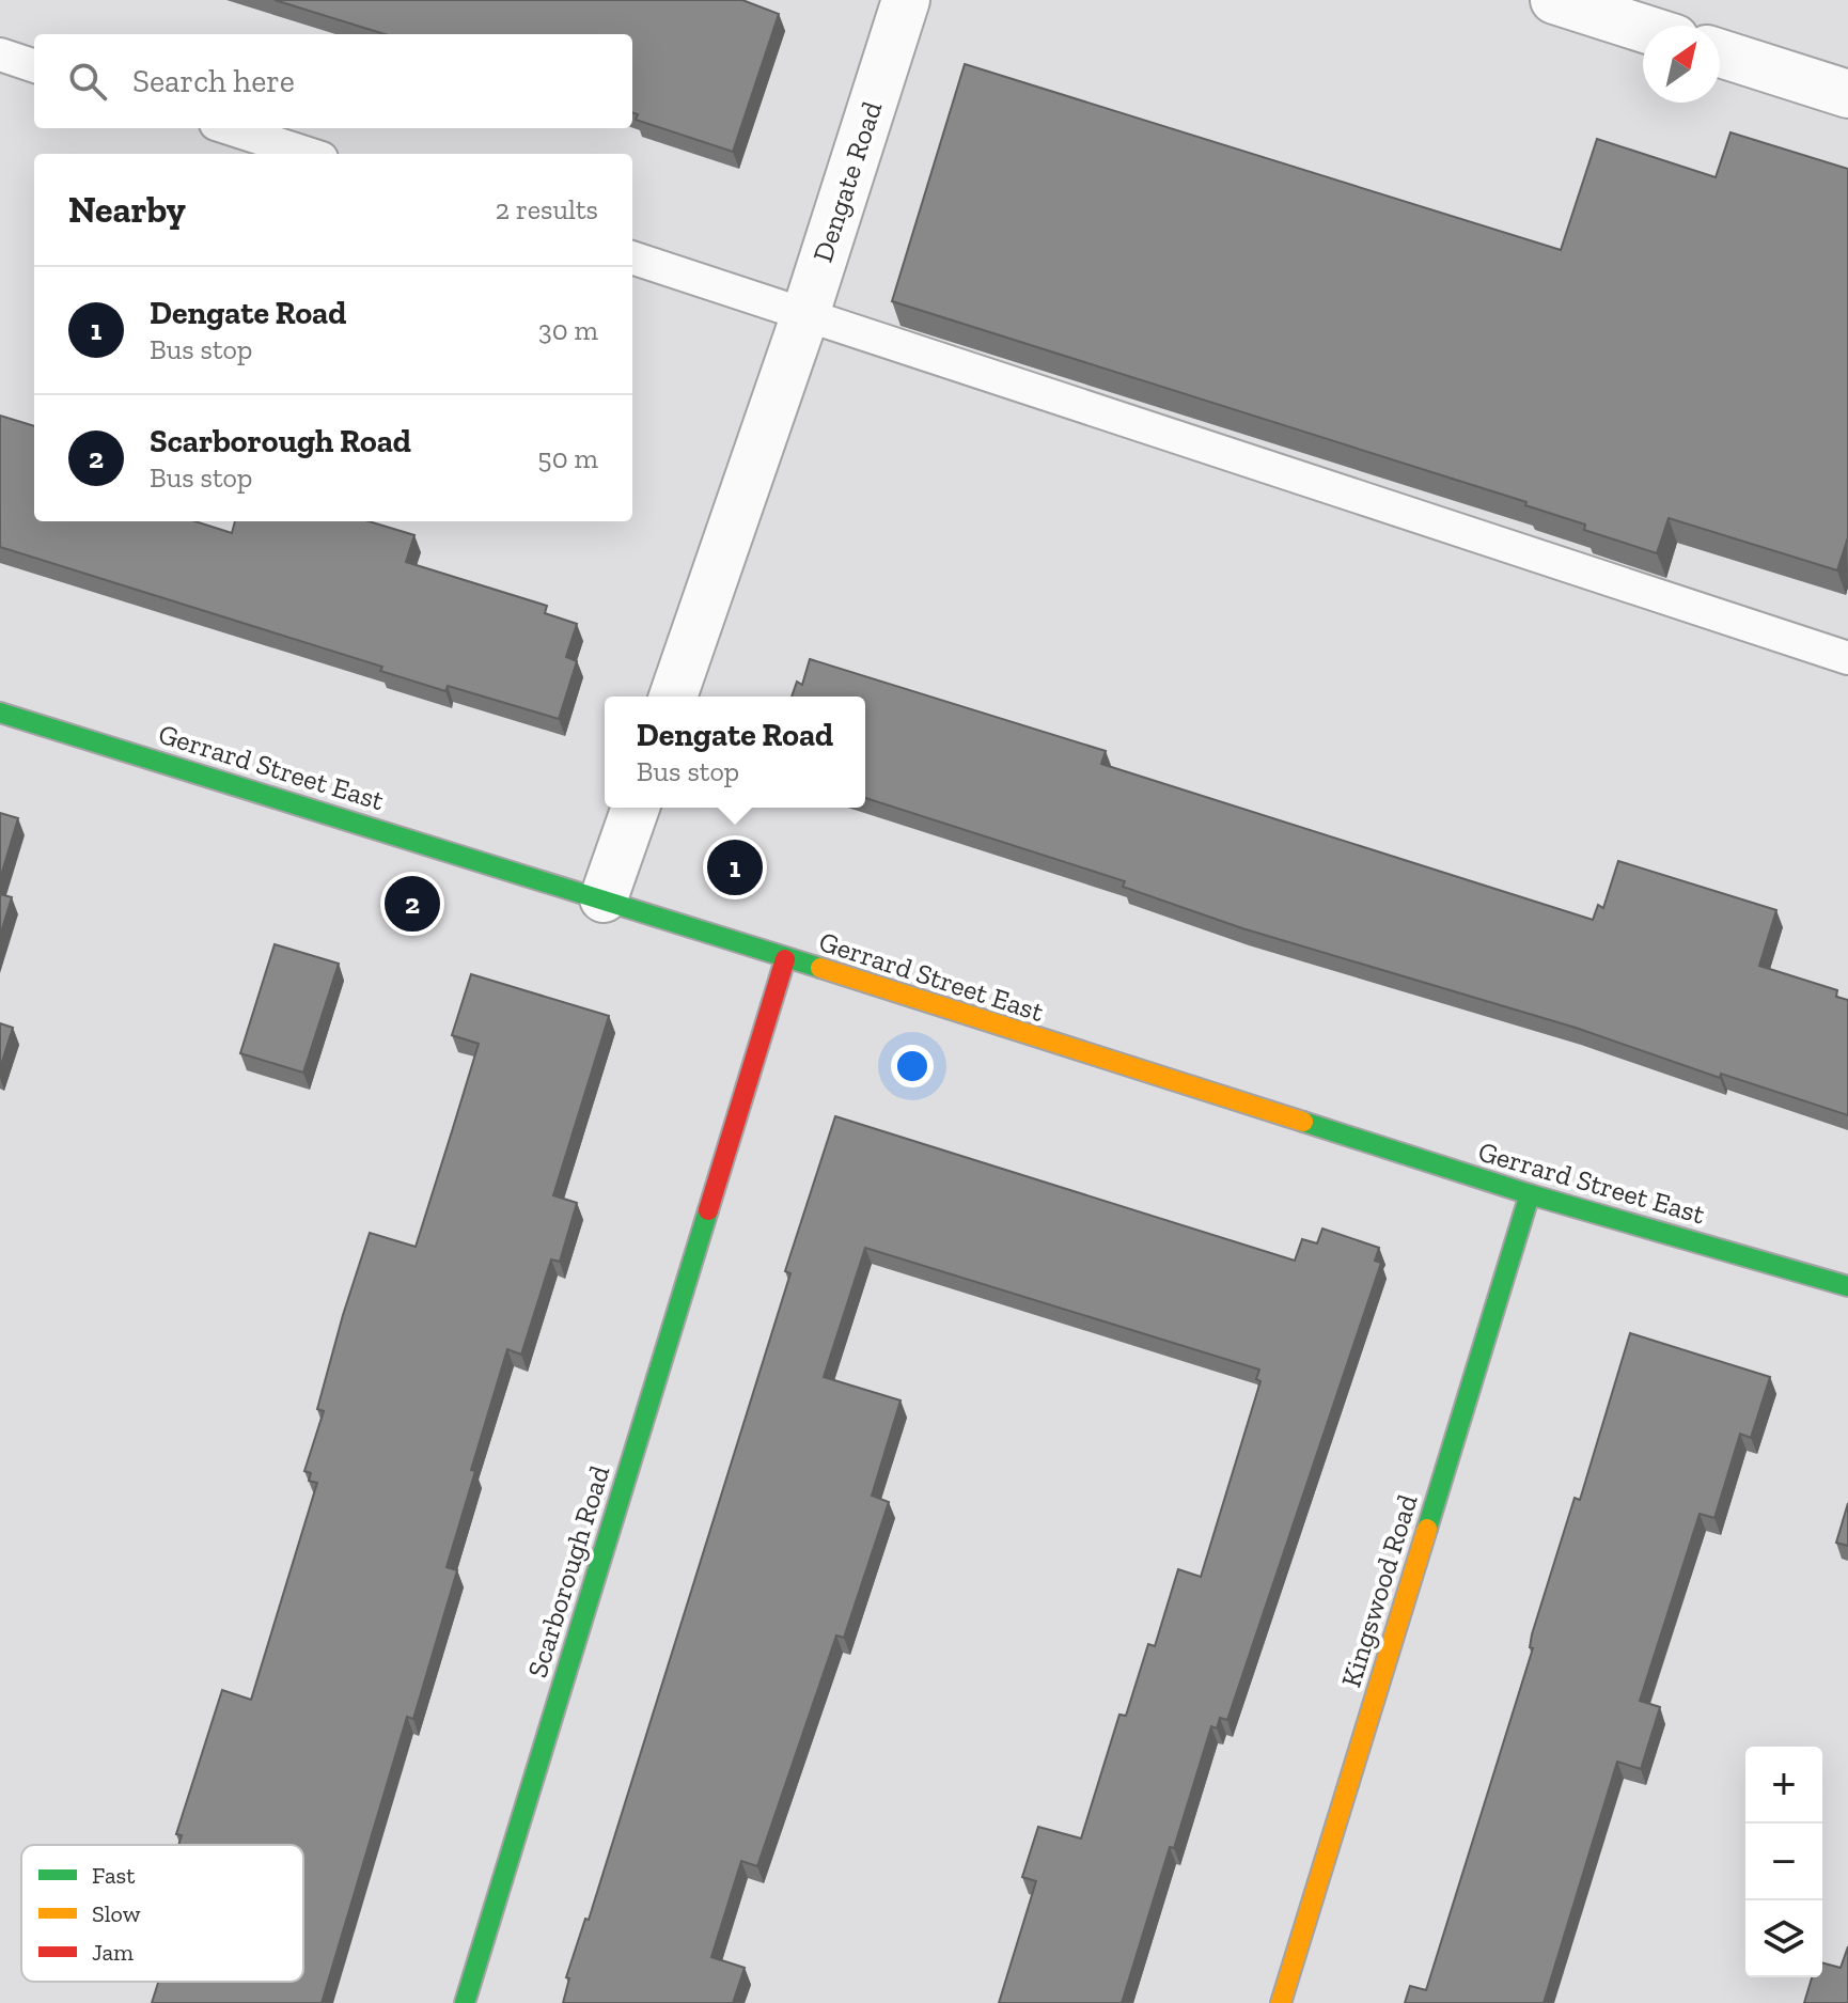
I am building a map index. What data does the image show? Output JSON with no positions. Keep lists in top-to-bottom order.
{
  "streets": {
    "main road": ["Gerrard Street East", "Scarborough Road", "Kingswood Road"],
    "street": ["Dengate Road"]
  },
  "crossings": [
    ["Gerrard Street East", "Scarborough Road"],
    ["Gerrard Street East", "Kingswood Road"]
  ],
  "legend": ["Fast", "Slow", "Jam"],
  "north": "top right",
  "page": {
    "search": "Search here",
    "heading": ["Nearby", "2 results"],
    "list": [
      {
        "mark": "1",
        "name": "Dengate Road",
        "note": "Bus stop",
        "value": "30 m"
      },
      {
        "mark": "2",
        "name": "Scarborough Road",
        "note": "Bus stop",
        "value": "50 m"
      }
    ],
    "popup": ["Dengate Road", "Bus stop"],
    "pins": ["1", "2"],
    "map_buttons": ["+", "−"]
  }
}
